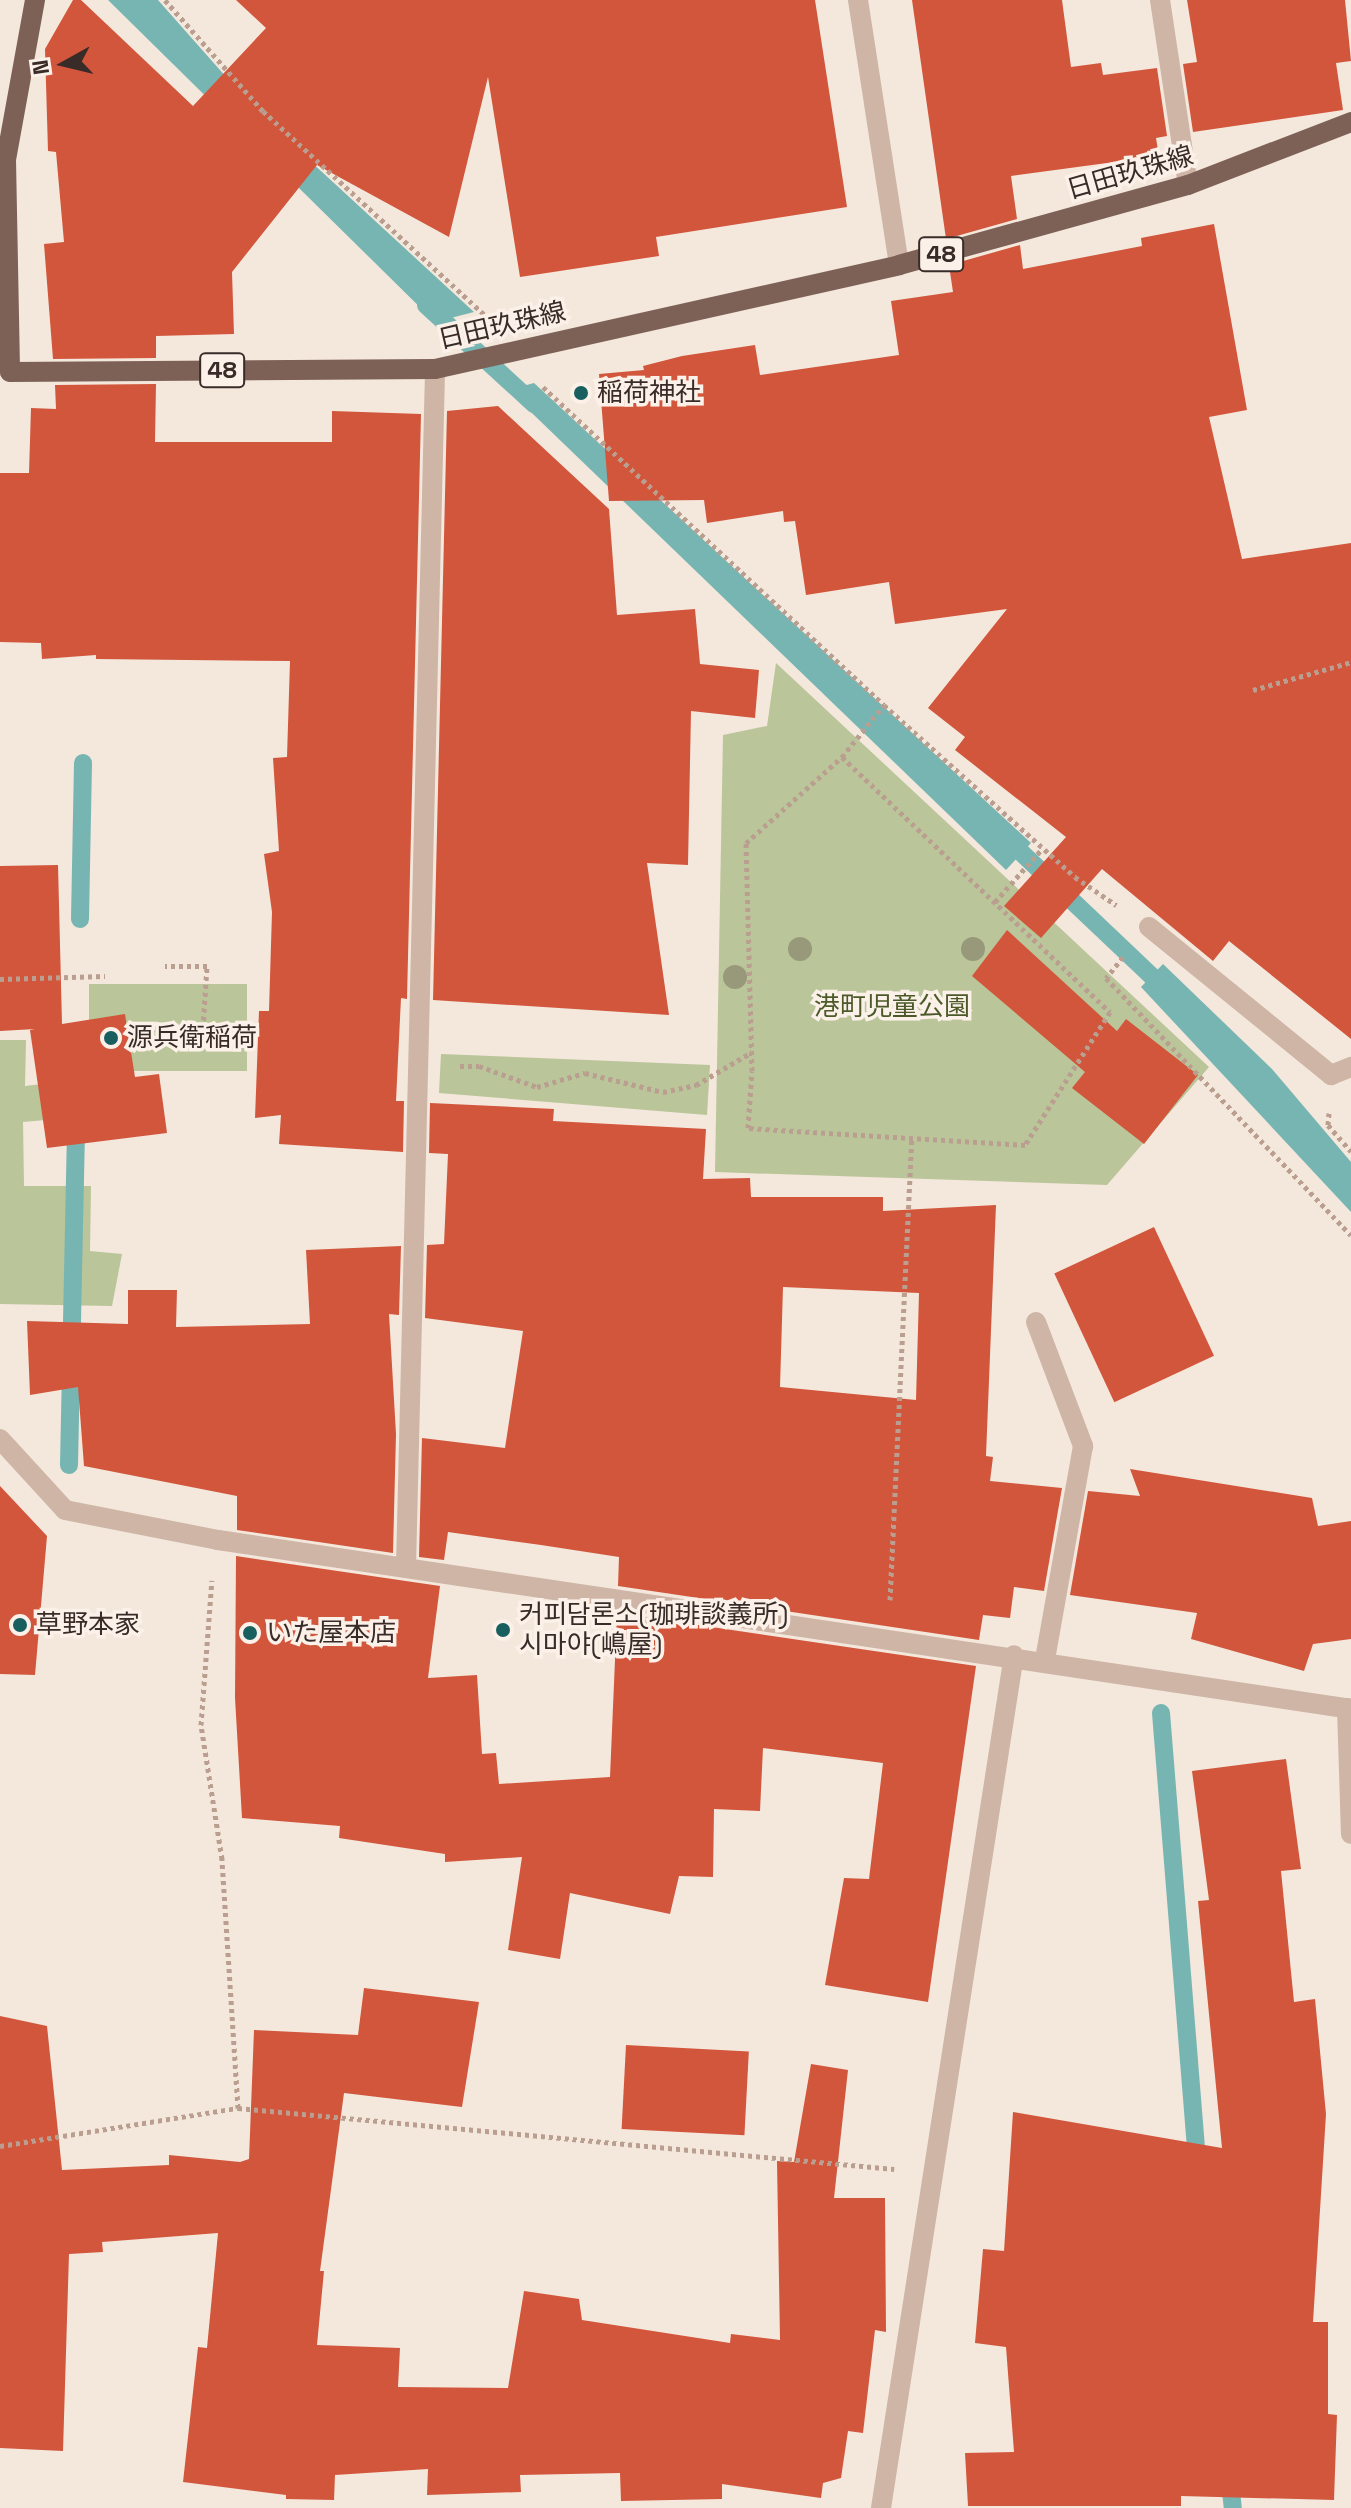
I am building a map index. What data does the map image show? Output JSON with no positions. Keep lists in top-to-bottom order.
{
  "streets": {
    "main road": ["日田玖珠線", "48"]
  },
  "parks": ["港町児童公園"],
  "places": [
    "稲荷神社",
    "源兵衛稲荷",
    "草野本家",
    "커피담론소(珈琲談義所) 시마야(嶋屋)",
    "いた屋本店"
  ],
  "north": "left"
}
